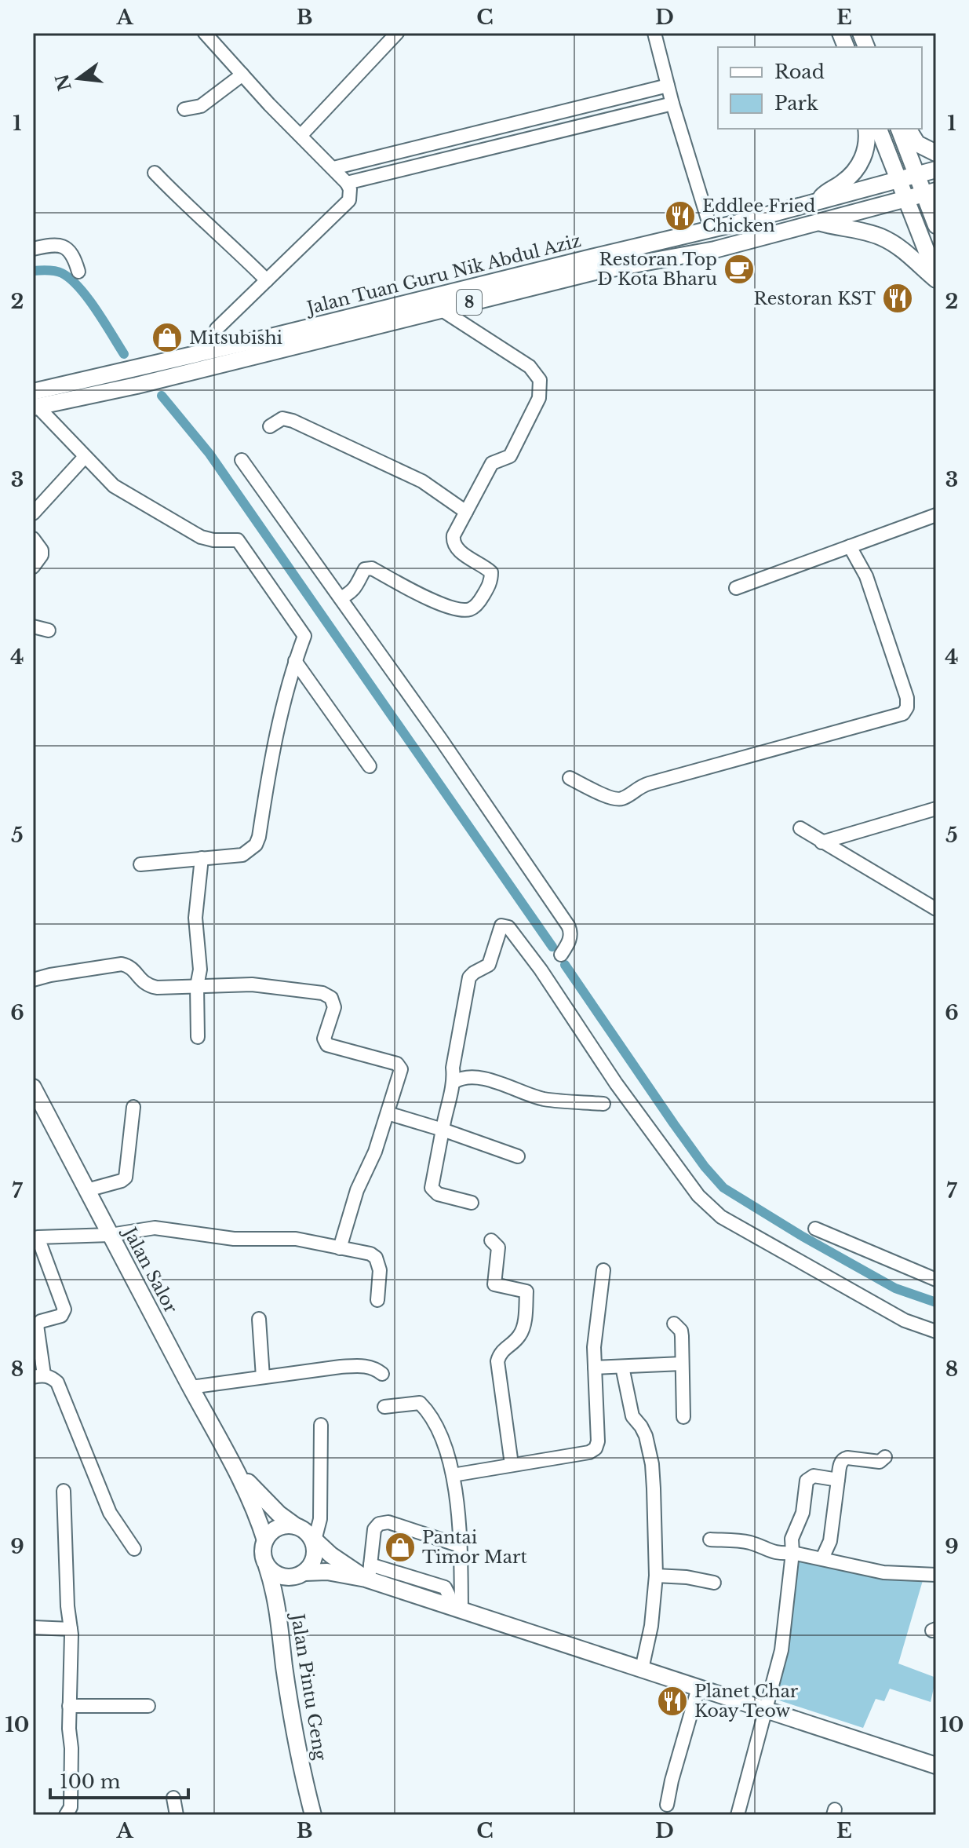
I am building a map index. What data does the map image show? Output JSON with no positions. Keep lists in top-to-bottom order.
{
  "streets": {
    "main road": [
      "Jalan Tuan Guru Nik Abdul Aziz",
      "8",
      "Jalan Salor",
      "Jalan Pintu Geng"
    ]
  },
  "crossings": [
    ["Jalan Salor", "Jalan Pintu Geng"]
  ],
  "places": {
    "restaurant": ["Eddlee Fried Chicken", "Restoran KST", "Planet Char Koay Teow"],
    "cafe": ["Restoran Top D Kota Bharu"],
    "shop": ["Mitsubishi", "Pantai Timor Mart"]
  },
  "legend": ["Road", "Park"],
  "scale_bar": "100 m",
  "north": "left",
  "grid": {
    "columns": [
      "A",
      "B",
      "C",
      "D",
      "E"
    ],
    "rows": [
      "1",
      "2",
      "3",
      "4",
      "5",
      "6",
      "7",
      "8",
      "9",
      "10"
    ]
  }
}
